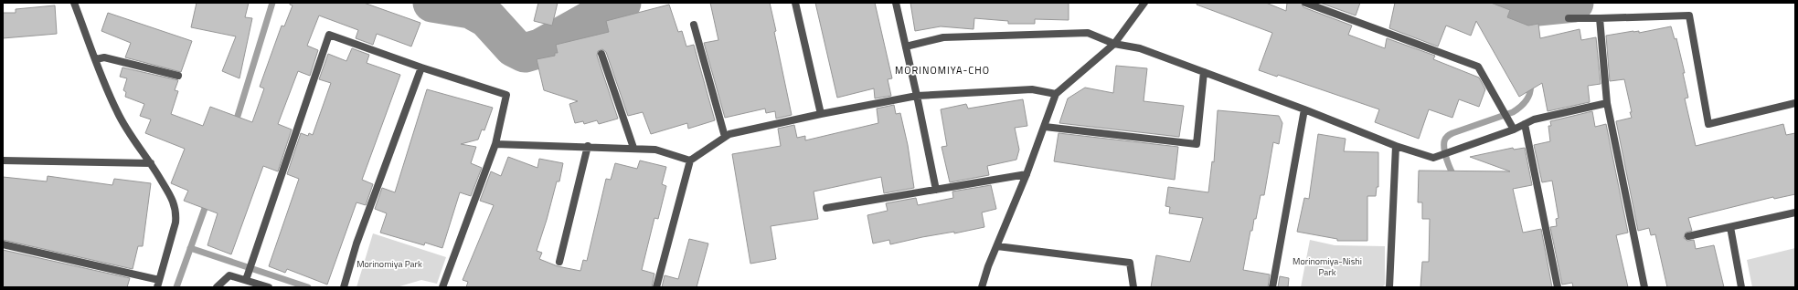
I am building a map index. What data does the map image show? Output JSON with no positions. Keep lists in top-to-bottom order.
{
  "districts": ["MORINOMIYA-CHO"],
  "parks": ["Morinomiya-Nishi Park", "Morinomiya Park"]
}
